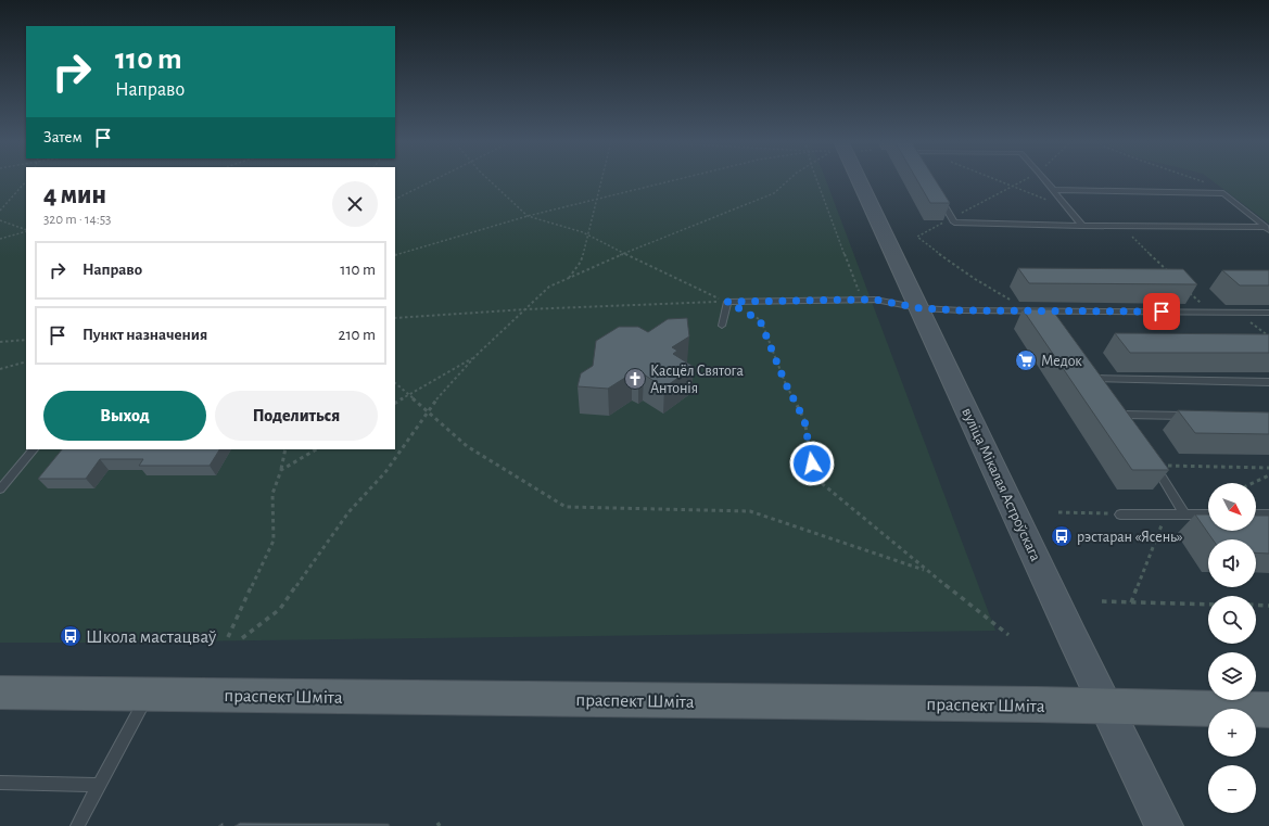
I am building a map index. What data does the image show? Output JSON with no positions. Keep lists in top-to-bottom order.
{
  "streets": {
    "main road": ["вуліца Мікалая Астроўскага", "праспект Шміта"]
  },
  "crossings": [
    ["вуліца Мікалая Астроўскага", "праспект Шміта"]
  ],
  "places": {
    "supermarket": ["Медок"],
    "church": ["Касцёл Святога Антонія"],
    "bus stop": ["рэстаран «Ясень»", "Школа мастацваў"]
  },
  "north": "bottom right",
  "page": {
    "turn": ["110 m", "Направо"],
    "then": "Затем",
    "heading": ["4 мин", "320 m · 14:53"],
    "list": [
      {
        "name": "Направо",
        "value": "110 m"
      },
      {
        "name": "Пункт назначения",
        "value": "210 m"
      }
    ],
    "buttons": ["Выход", "Поделиться"],
    "map_buttons": ["+", "−"]
  }
}
